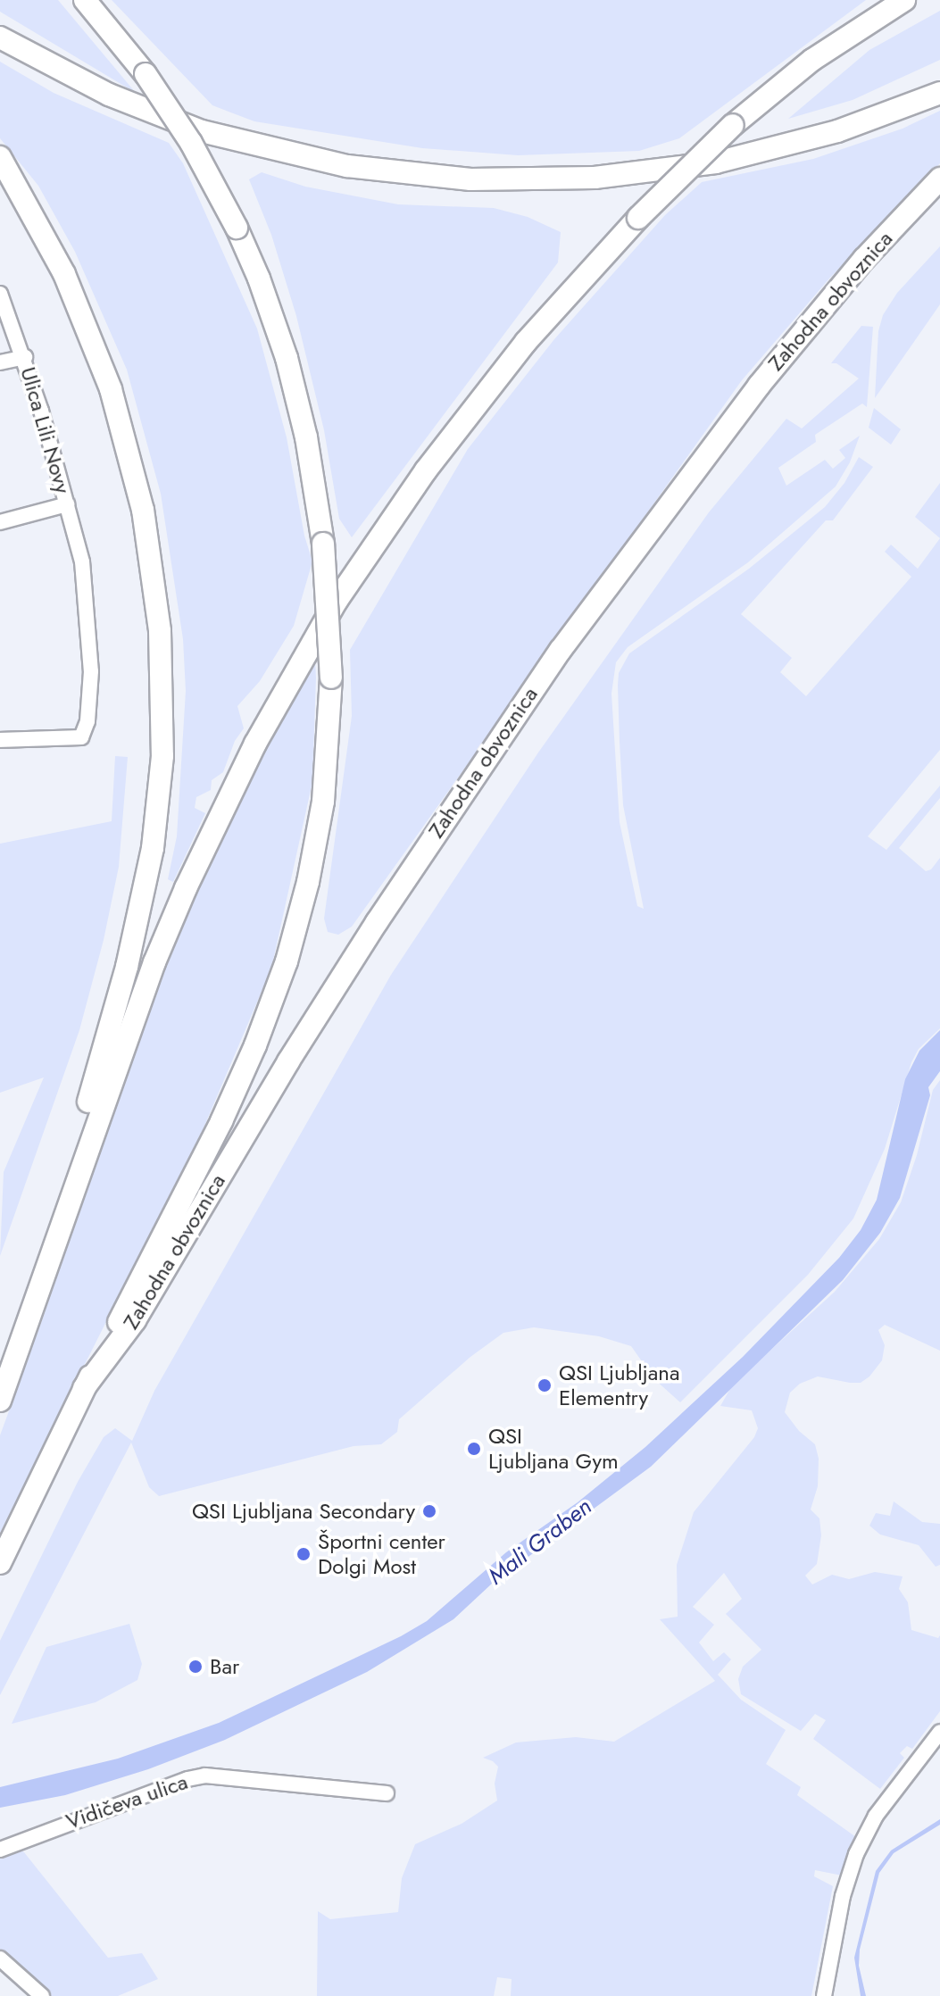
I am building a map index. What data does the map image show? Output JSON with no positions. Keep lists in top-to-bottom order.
{
  "streets": {
    "highway": ["Zahodna obvoznica"],
    "street": ["Ulica Lili Novy", "Vidičeva ulica"]
  },
  "water": ["Mali Graben"],
  "places": [
    "QSI Ljubljana Elementry",
    "QSI Ljubljana Gym",
    "QSI Ljubljana Secondary",
    "Športni center Dolgi Most",
    "Bar"
  ]
}
